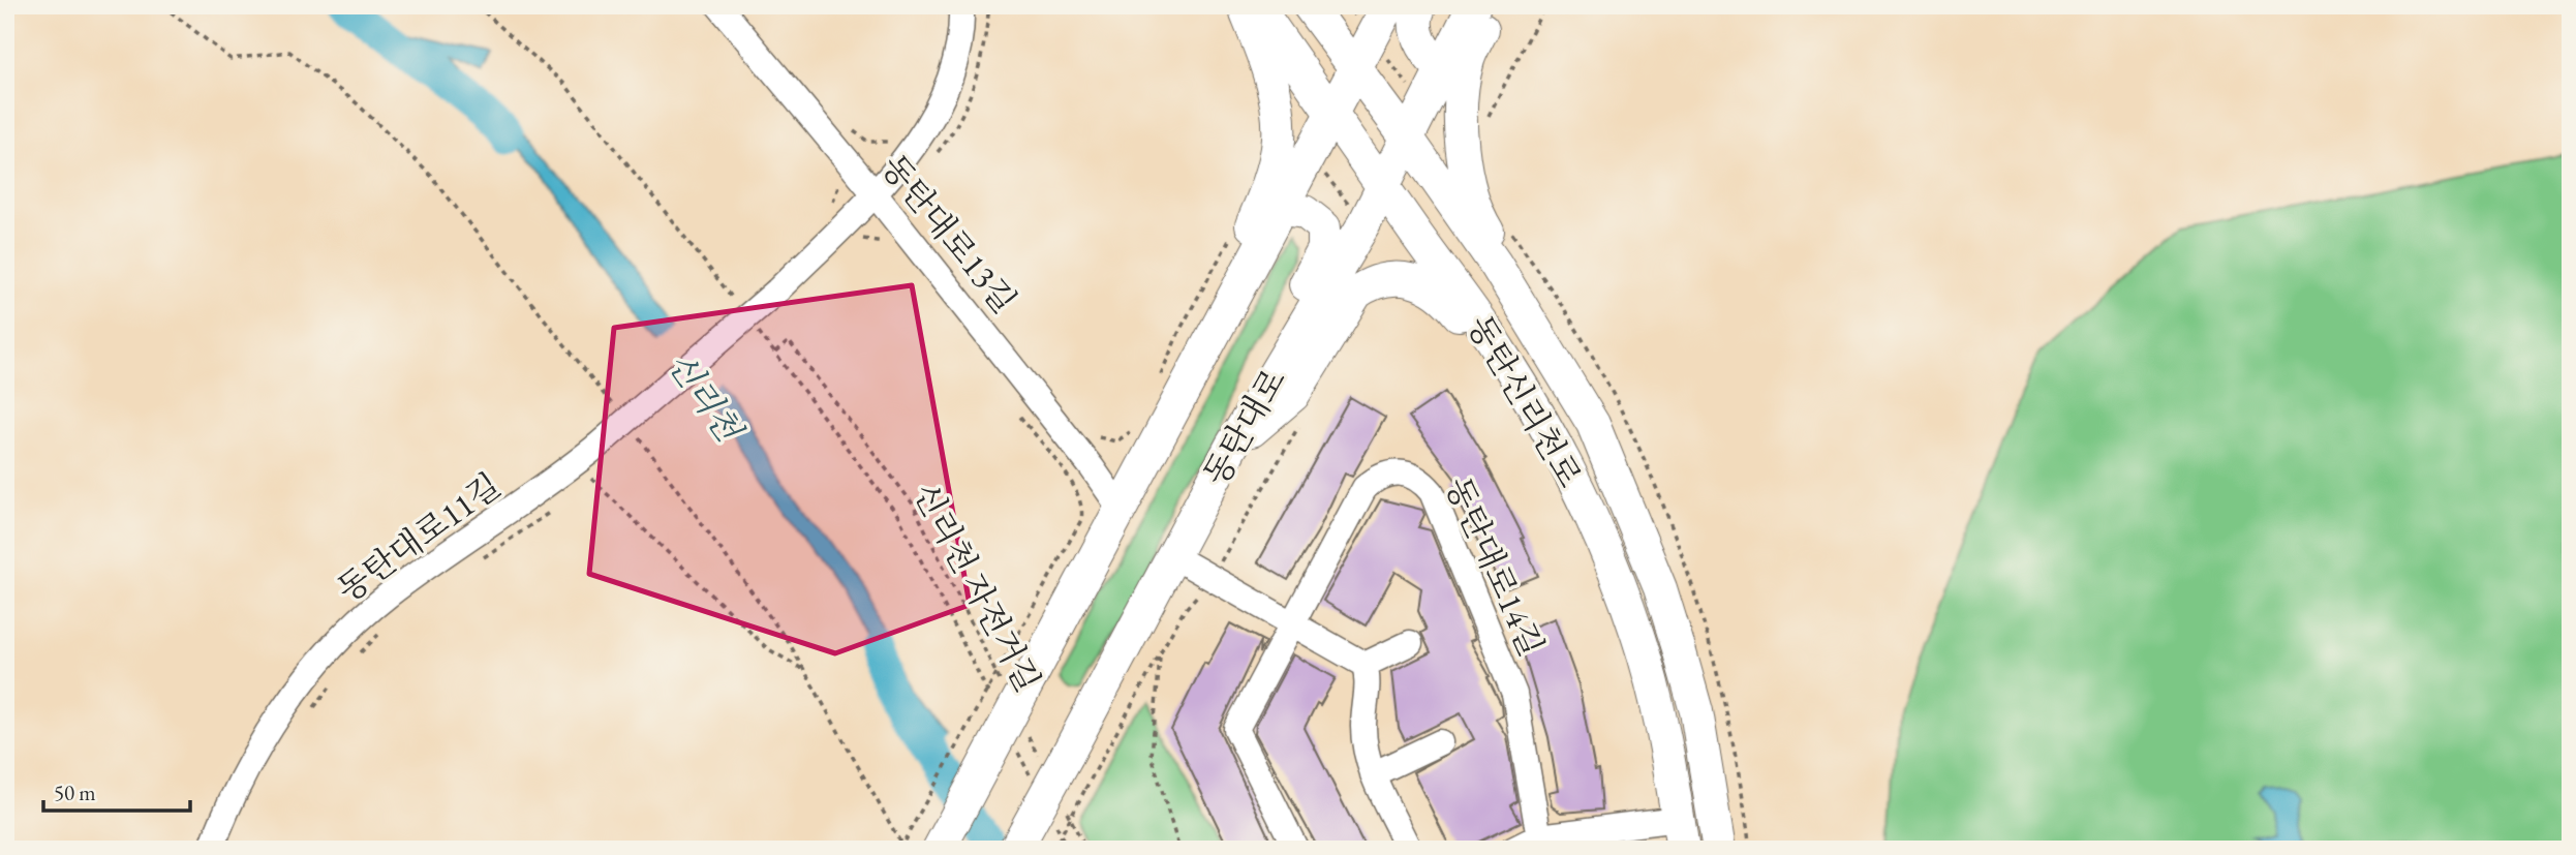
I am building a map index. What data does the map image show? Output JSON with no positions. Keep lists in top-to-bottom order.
{
  "streets": {
    "main road": ["동탄신리천로", "동탄대로"],
    "street": ["동탄대로13길", "동탄대로11길", "동탄대로14길"],
    "path": ["신리천 자전거길"]
  },
  "crossings": [
    ["동탄대로13길", "동탄대로11길"],
    ["동탄신리천로", "동탄대로"],
    ["동탄대로", "신리천 자전거길"]
  ],
  "water": ["신리천"],
  "scale_bar": "50 m"
}
